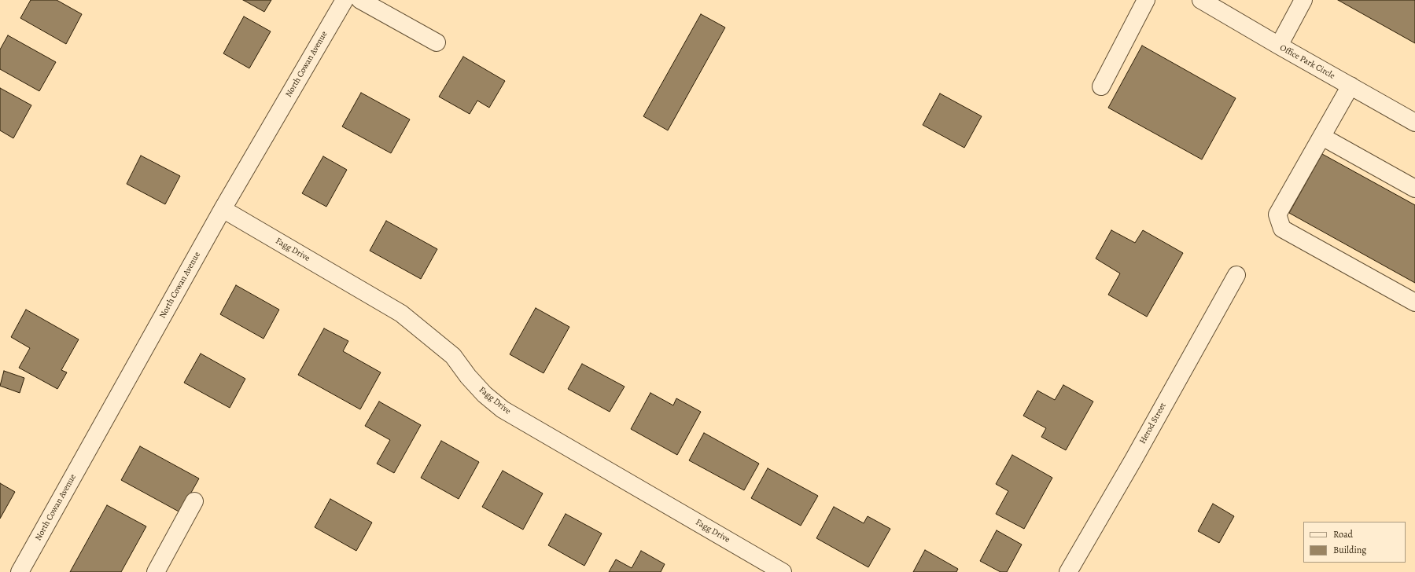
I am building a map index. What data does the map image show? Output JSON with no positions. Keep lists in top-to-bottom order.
{
  "streets": {
    "street": [
      "Office Park Circle",
      "North Cowan Avenue",
      "Fagg Drive",
      "Herod Street"
    ]
  },
  "crossings": [
    ["North Cowan Avenue", "Fagg Drive"]
  ],
  "legend": ["Road", "Building"]
}
